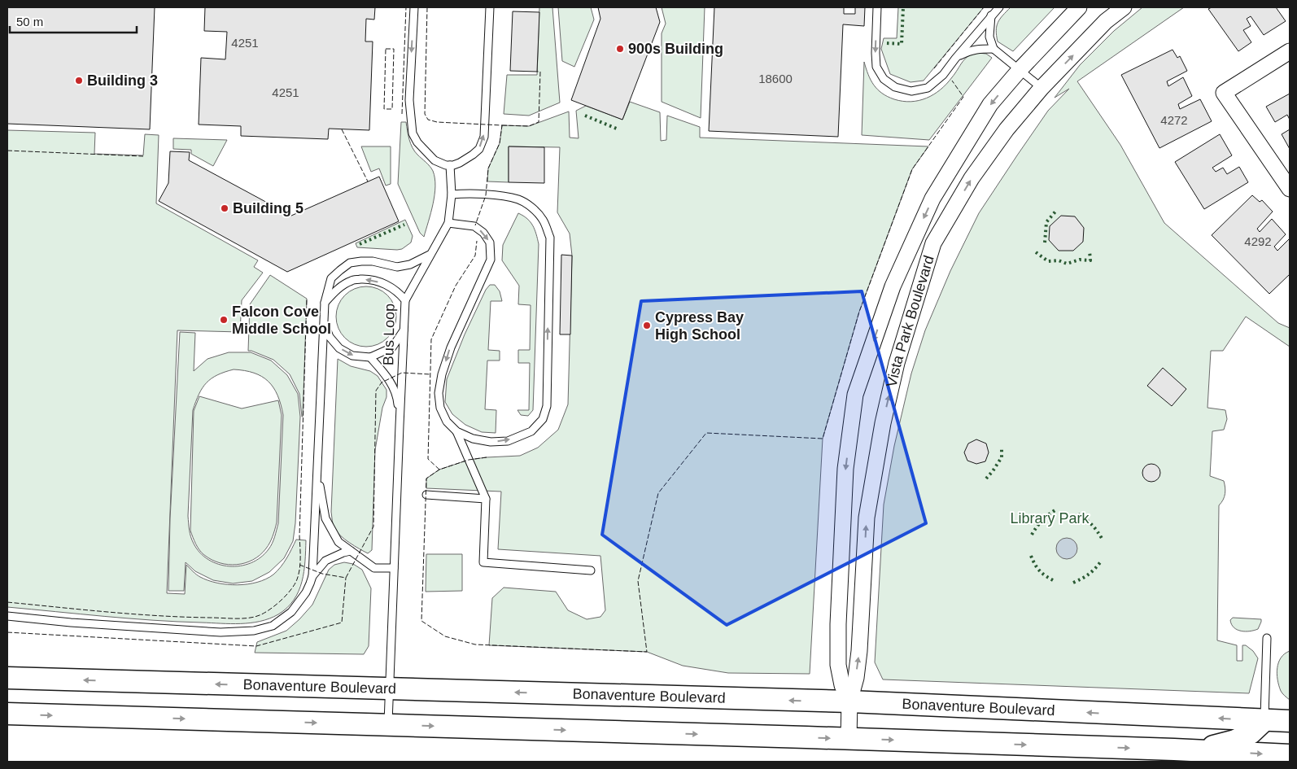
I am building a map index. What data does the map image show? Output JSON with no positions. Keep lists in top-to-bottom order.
{
  "streets": {
    "main road": ["Bonaventure Boulevard"],
    "street": ["Vista Park Boulevard"],
    "lane": ["Bus Loop"]
  },
  "crossings": [
    ["Vista Park Boulevard", "Bonaventure Boulevard"],
    ["Bus Loop", "Bonaventure Boulevard"]
  ],
  "parks": ["Library Park"],
  "places": [
    "900s Building",
    "Building 3",
    "Building 5",
    "Falcon Cove Middle School",
    "Cypress Bay High School"
  ],
  "house_numbers": [
    "4251",
    "18600",
    "4251",
    "4272",
    "4292"
  ],
  "scale_bar": "50 m"
}
